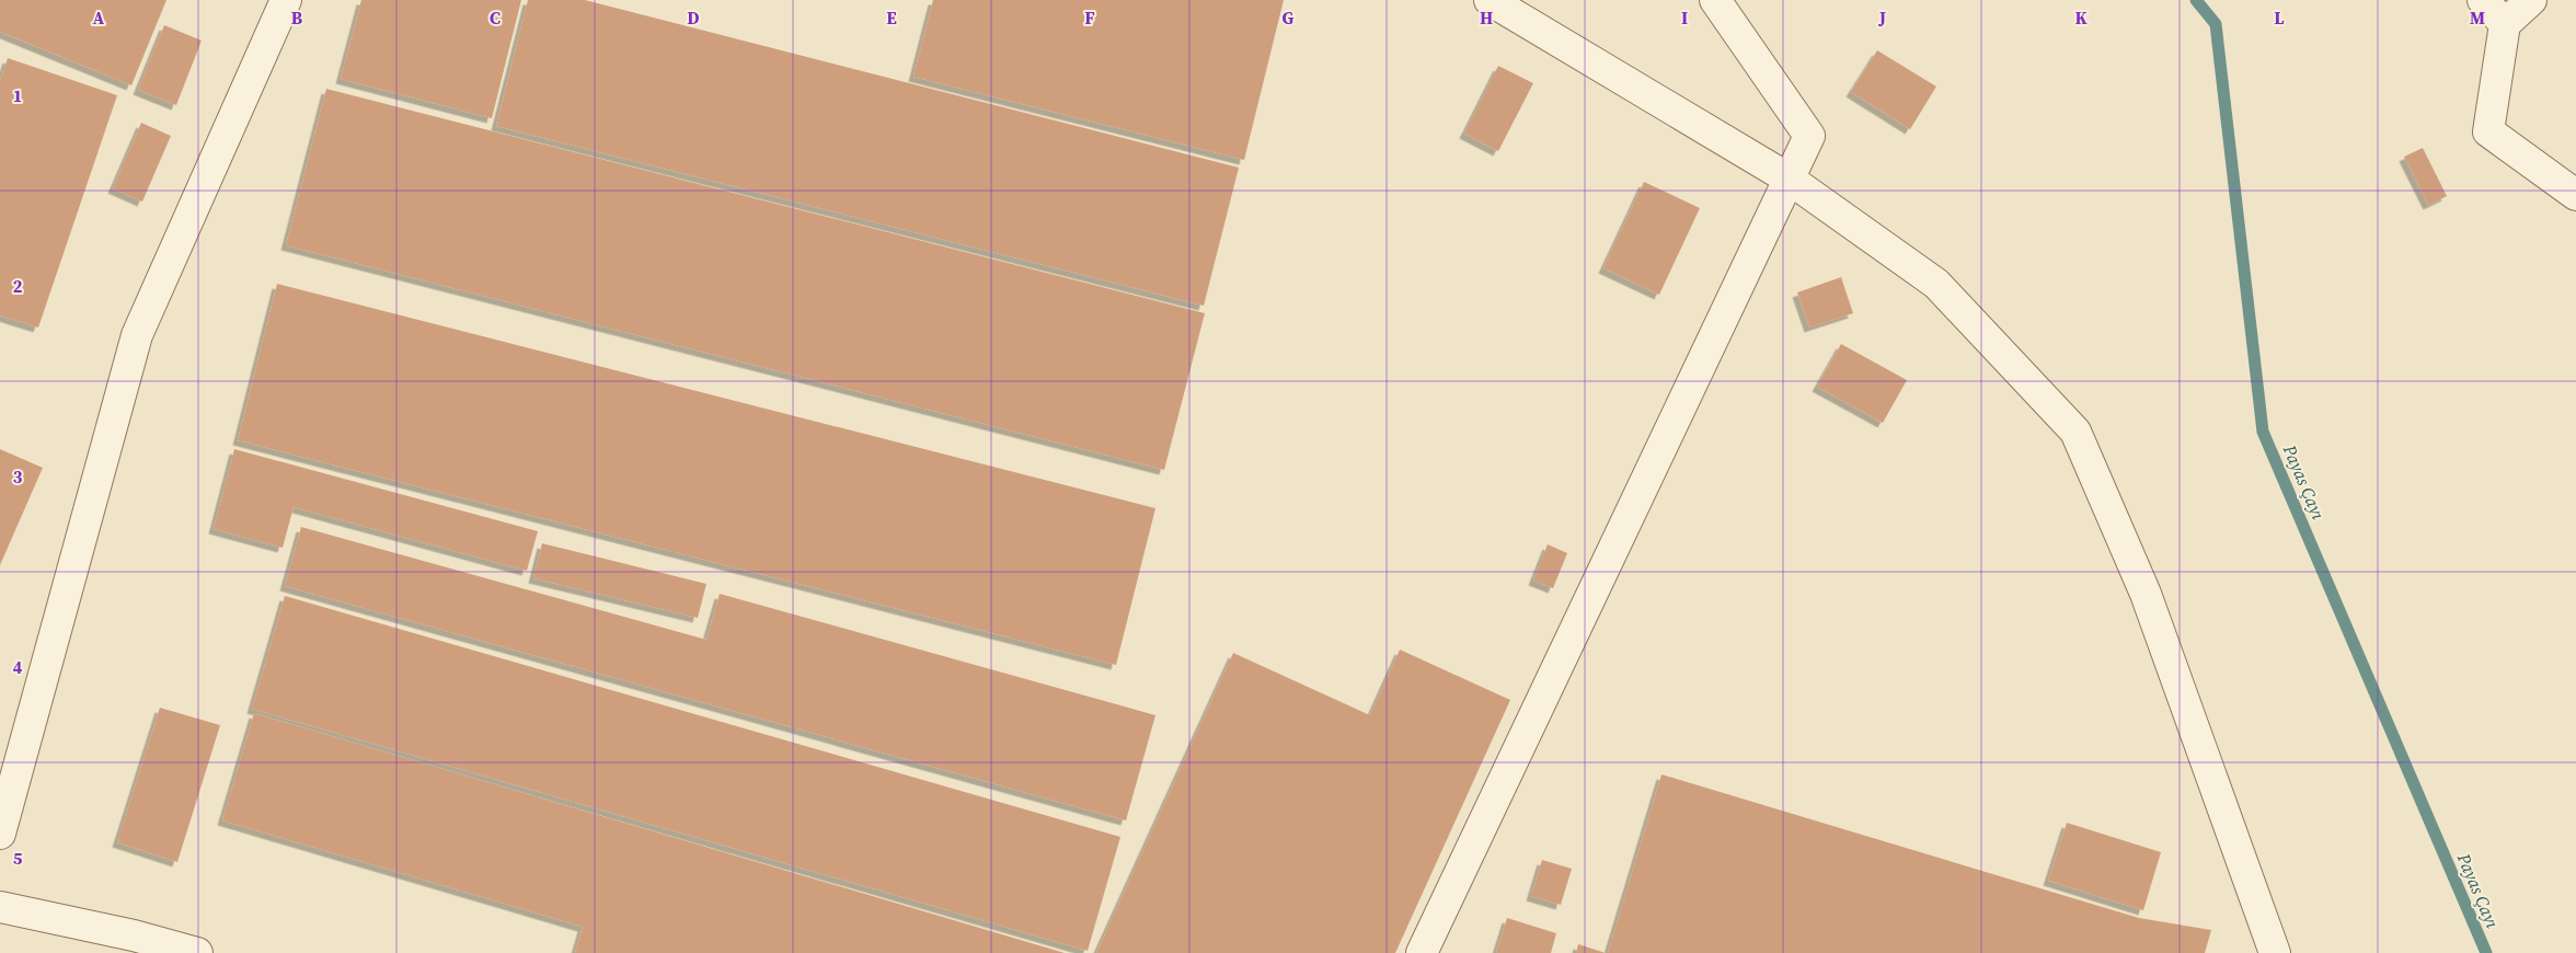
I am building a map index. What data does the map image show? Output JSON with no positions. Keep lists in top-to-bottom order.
{
  "water": ["Payas Çayı"],
  "grid": {
    "columns": [
      "A",
      "B",
      "C",
      "D",
      "E",
      "F",
      "G",
      "H",
      "I",
      "J",
      "K",
      "L",
      "M"
    ],
    "rows": [
      "1",
      "2",
      "3",
      "4",
      "5"
    ]
  }
}
